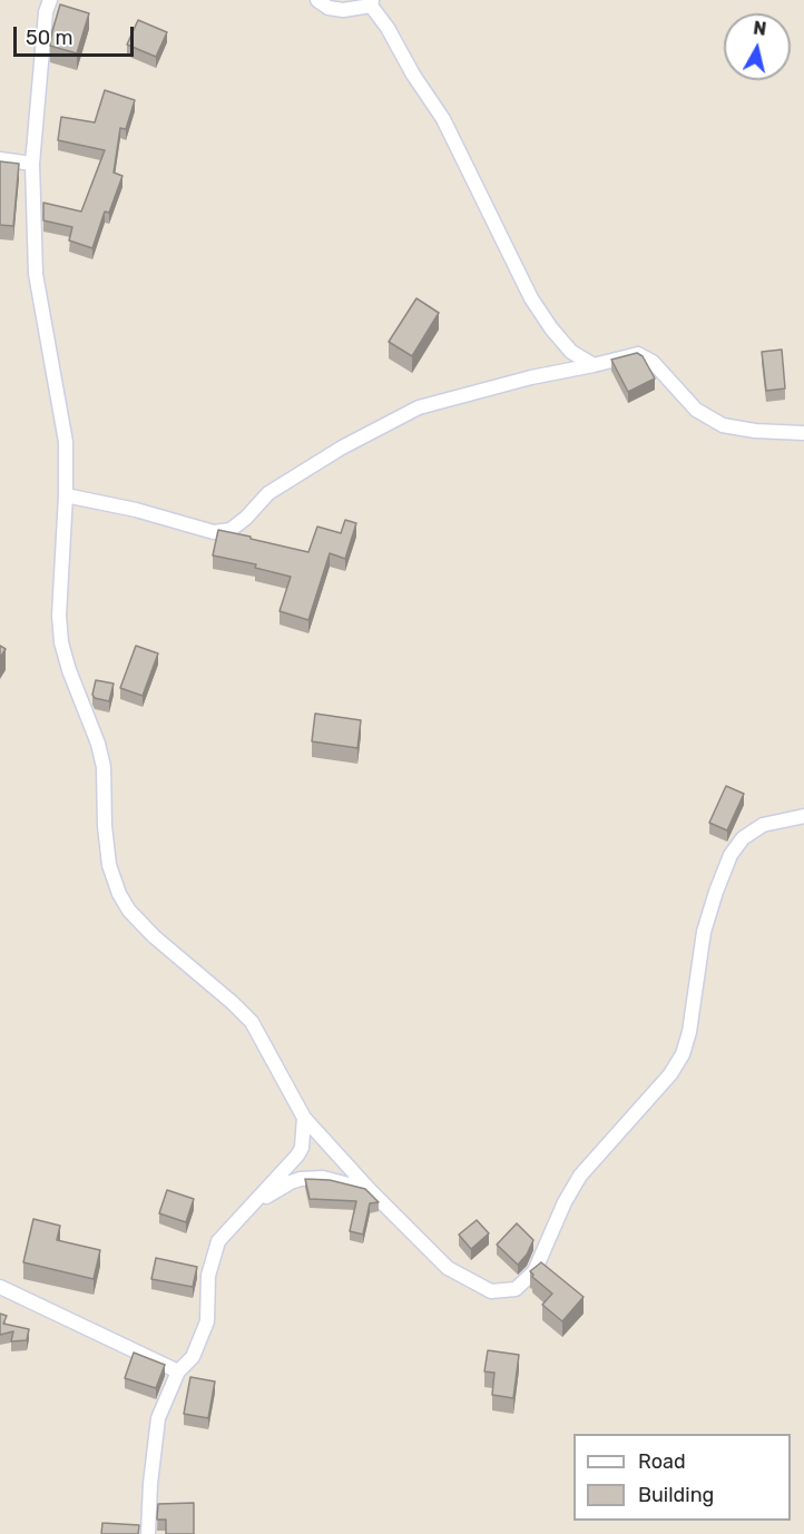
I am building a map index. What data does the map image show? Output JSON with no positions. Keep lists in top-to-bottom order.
{
  "legend": ["Road", "Building"],
  "scale_bar": "50 m",
  "north": "top"
}
